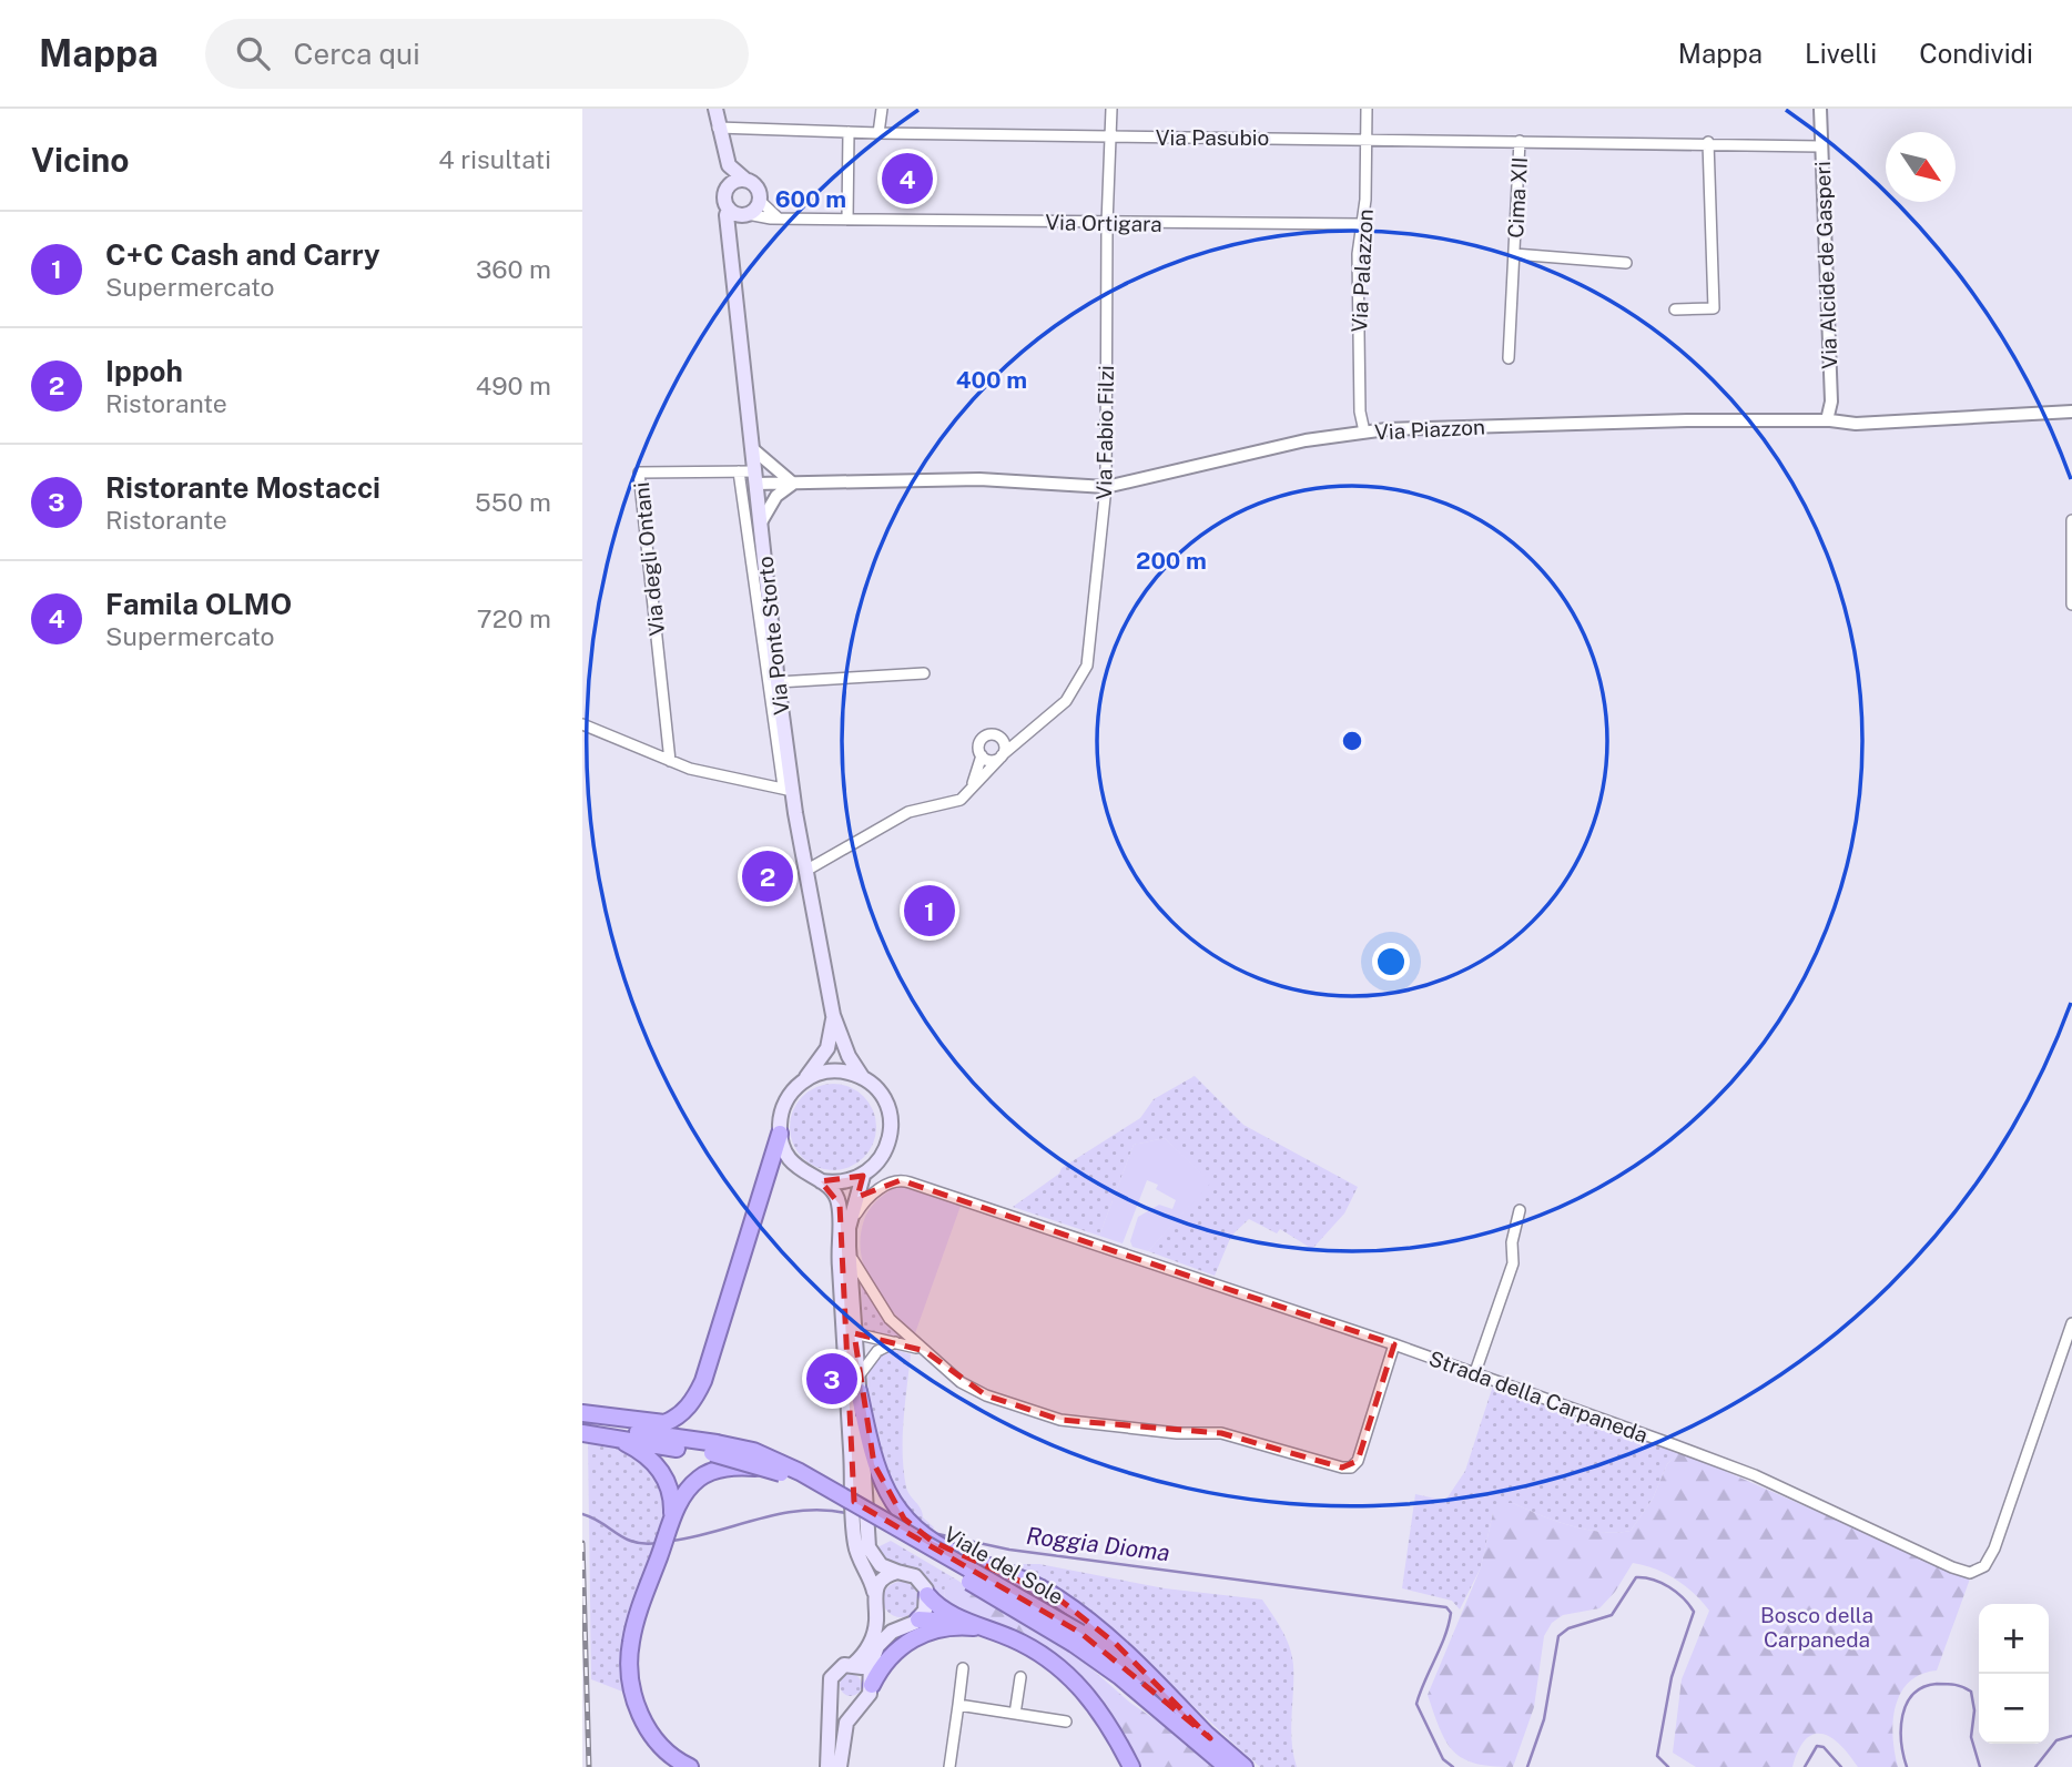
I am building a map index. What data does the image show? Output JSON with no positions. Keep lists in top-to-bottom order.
{
  "streets": {
    "highway": ["Viale del Sole"],
    "main road": ["Via Ponte Storto"],
    "street": [
      "Via Pasubio",
      "Cima XII",
      "Via Ortigara",
      "Via Alcide de Gasperi",
      "Via Palazzon",
      "Via Piazzon",
      "Via Fabio Filzi",
      "Via degli Ontani",
      "Strada della Carpaneda"
    ]
  },
  "crossings": [
    ["Via Pasubio", "Cima XII"],
    ["Via Pasubio", "Via Alcide de Gasperi"],
    ["Via Pasubio", "Via Palazzon"],
    ["Via Pasubio", "Via Fabio Filzi"],
    ["Via Pasubio", "Via Ponte Storto"],
    ["Via Ortigara", "Via Palazzon"],
    ["Via Ortigara", "Via Fabio Filzi"],
    ["Via Ortigara", "Via Ponte Storto"],
    ["Via Alcide de Gasperi", "Via Piazzon"],
    ["Via Palazzon", "Via Piazzon"],
    ["Via Piazzon", "Via Fabio Filzi"],
    ["Via Piazzon", "Via degli Ontani"],
    ["Via Piazzon", "Via Ponte Storto"],
    ["Via degli Ontani", "Via Ponte Storto"]
  ],
  "water": ["Roggia Dioma"],
  "parks": ["Bosco della Carpaneda"],
  "north": "bottom right",
  "page": {
    "header": "Mappa",
    "search": "Cerca qui",
    "nav": ["Mappa", "Livelli", "Condividi"],
    "heading": ["Vicino", "4 risultati"],
    "pins": [
      "4",
      "2",
      "1",
      "3"
    ],
    "list": [
      {
        "mark": "1",
        "name": "C+C Cash and Carry",
        "note": "Supermercato",
        "value": "360 m"
      },
      {
        "mark": "2",
        "name": "Ippoh",
        "note": "Ristorante",
        "value": "490 m"
      },
      {
        "mark": "3",
        "name": "Ristorante Mostacci",
        "note": "Ristorante",
        "value": "550 m"
      },
      {
        "mark": "4",
        "name": "Famila OLMO",
        "note": "Supermercato",
        "value": "720 m"
      }
    ],
    "map_buttons": ["+", "−"]
  },
  "rings": ["600 m", "400 m", "200 m"]
}
